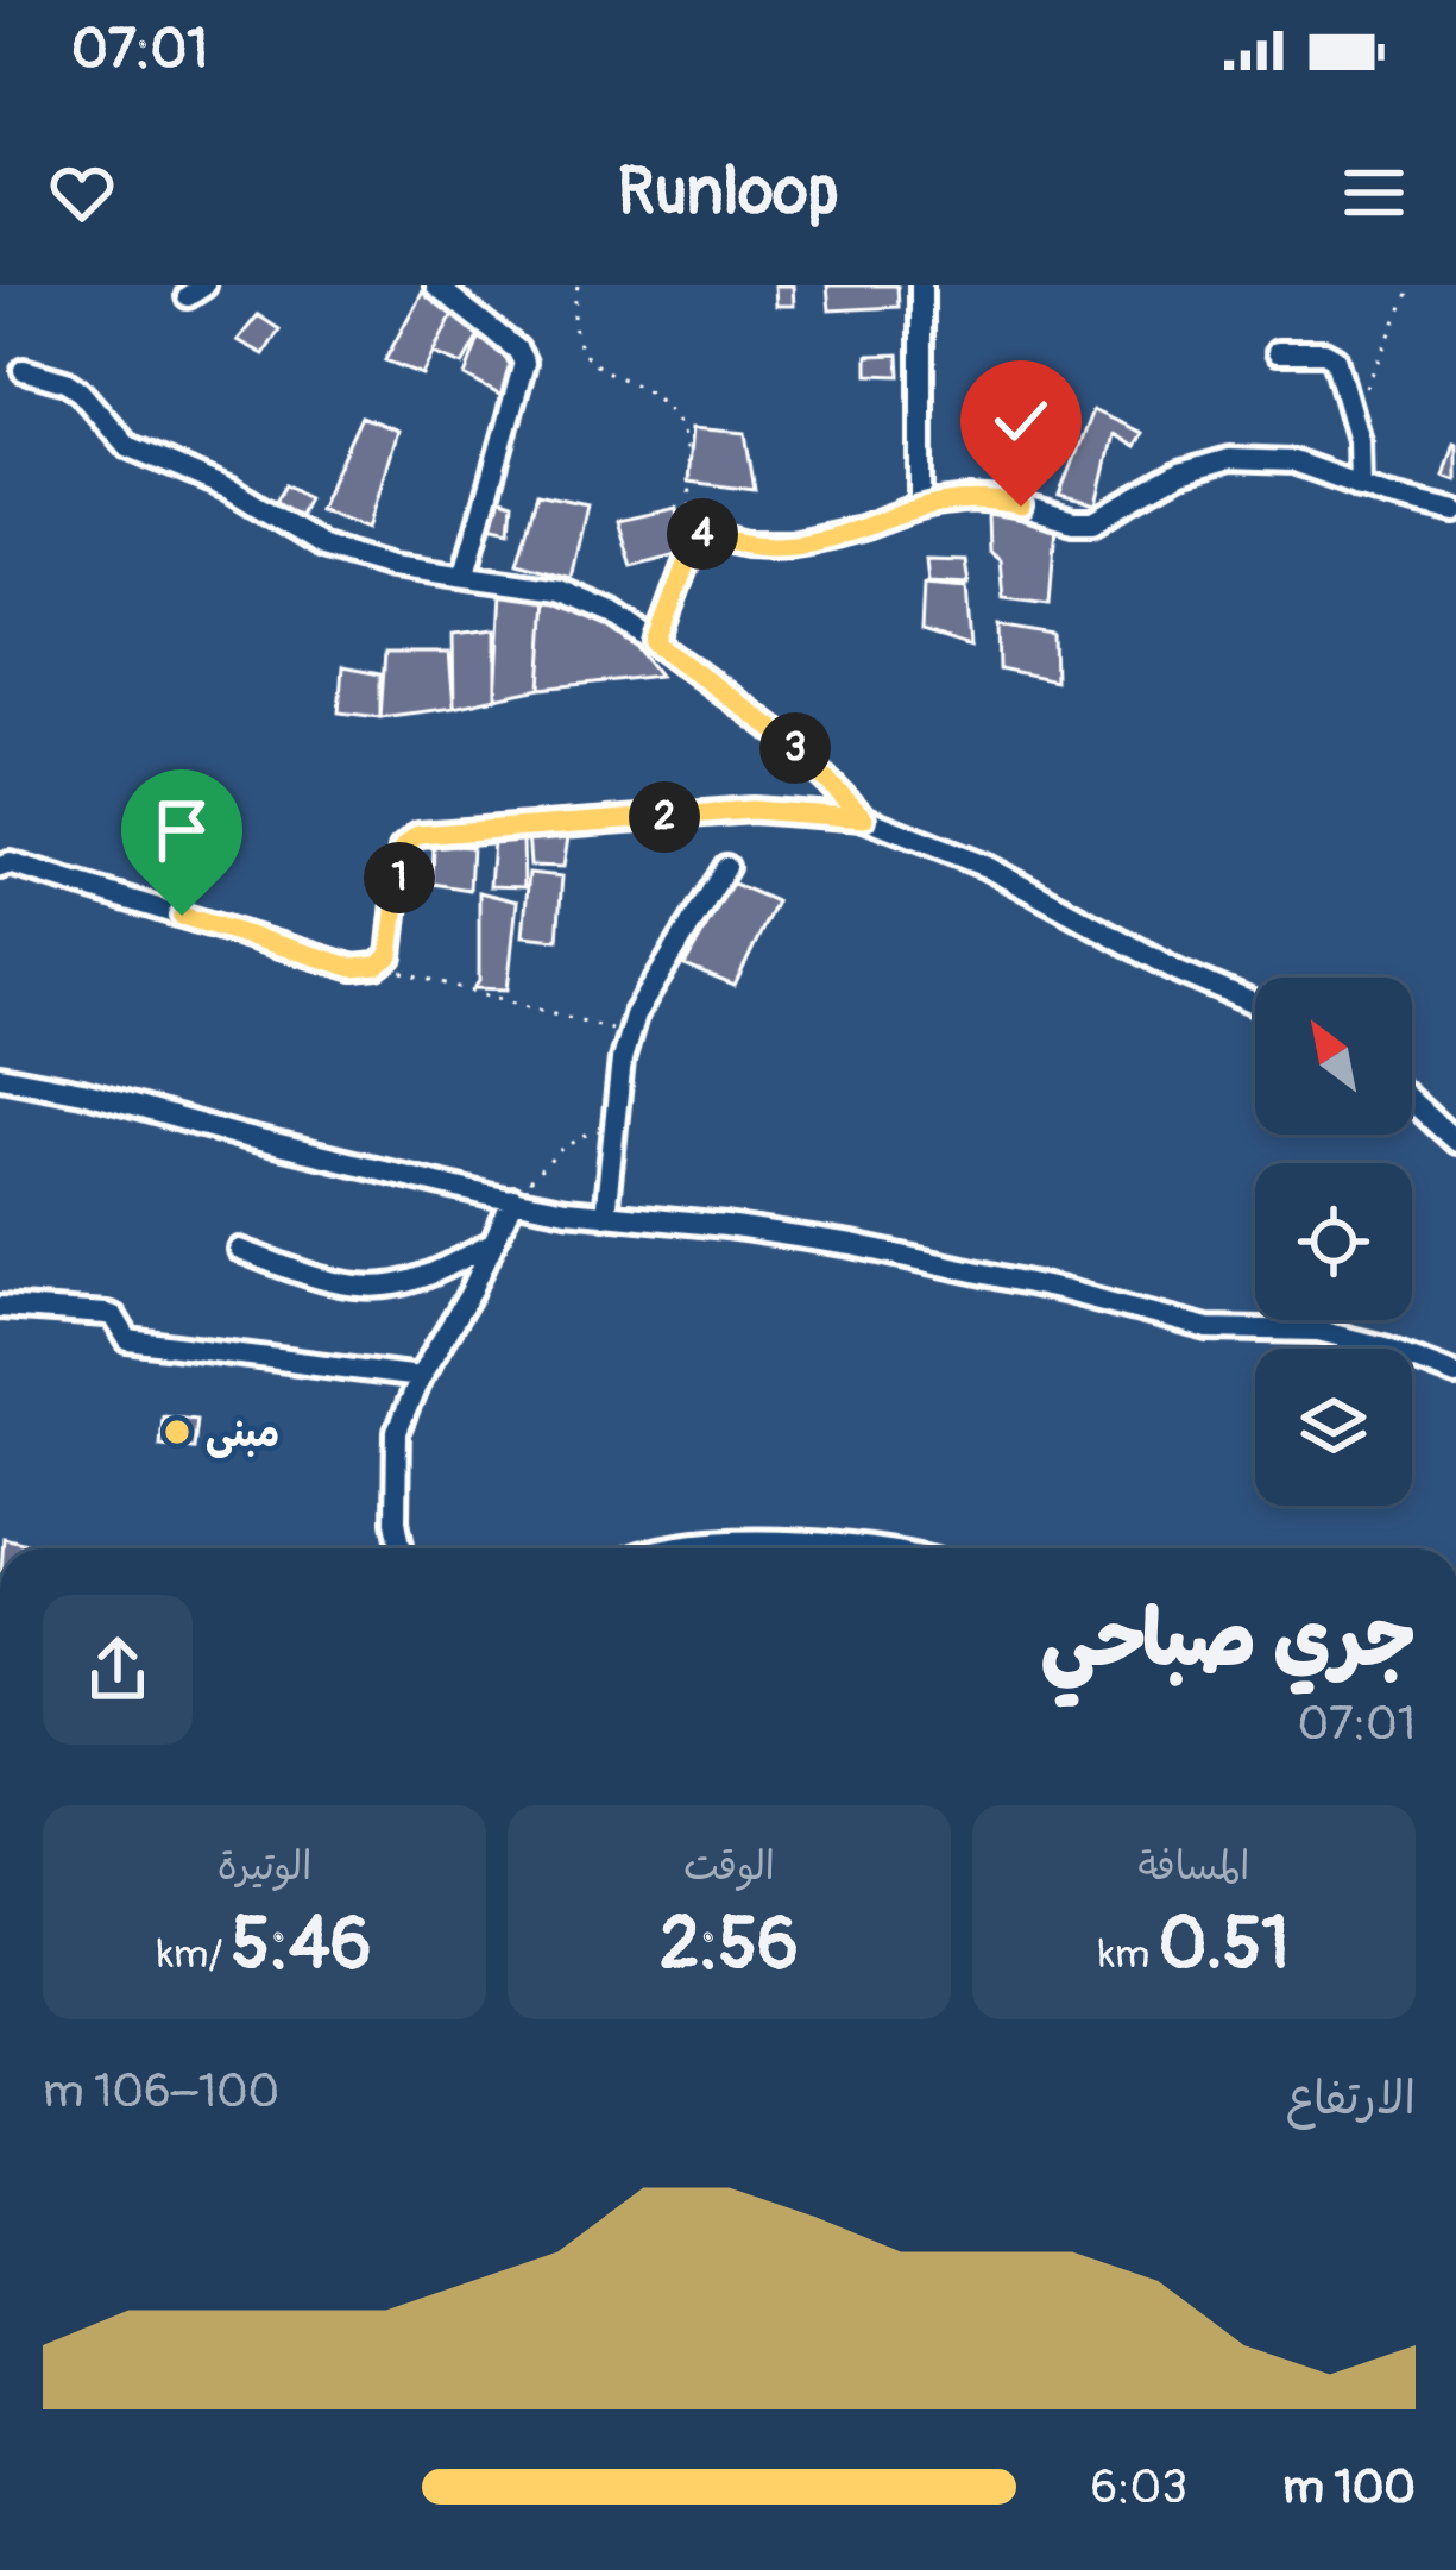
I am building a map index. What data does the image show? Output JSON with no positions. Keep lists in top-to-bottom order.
{
  "places": ["مبنى"],
  "north": "top left",
  "page": {
    "status": "07:01",
    "header": "Runloop",
    "pins": [
      "4",
      "3",
      "2",
      "1"
    ],
    "heading": ["جري صباحي", "07:01"],
    "stats": [
      ["المسافة", "0.51 km"],
      ["الوقت", "2:56"],
      ["الوتيرة", "5:46 /km"]
    ],
    "chart": ["الارتفاع", "100–106 m"],
    "list": [
      {
        "name": "100 m",
        "note": "6:03"
      }
    ]
  }
}
